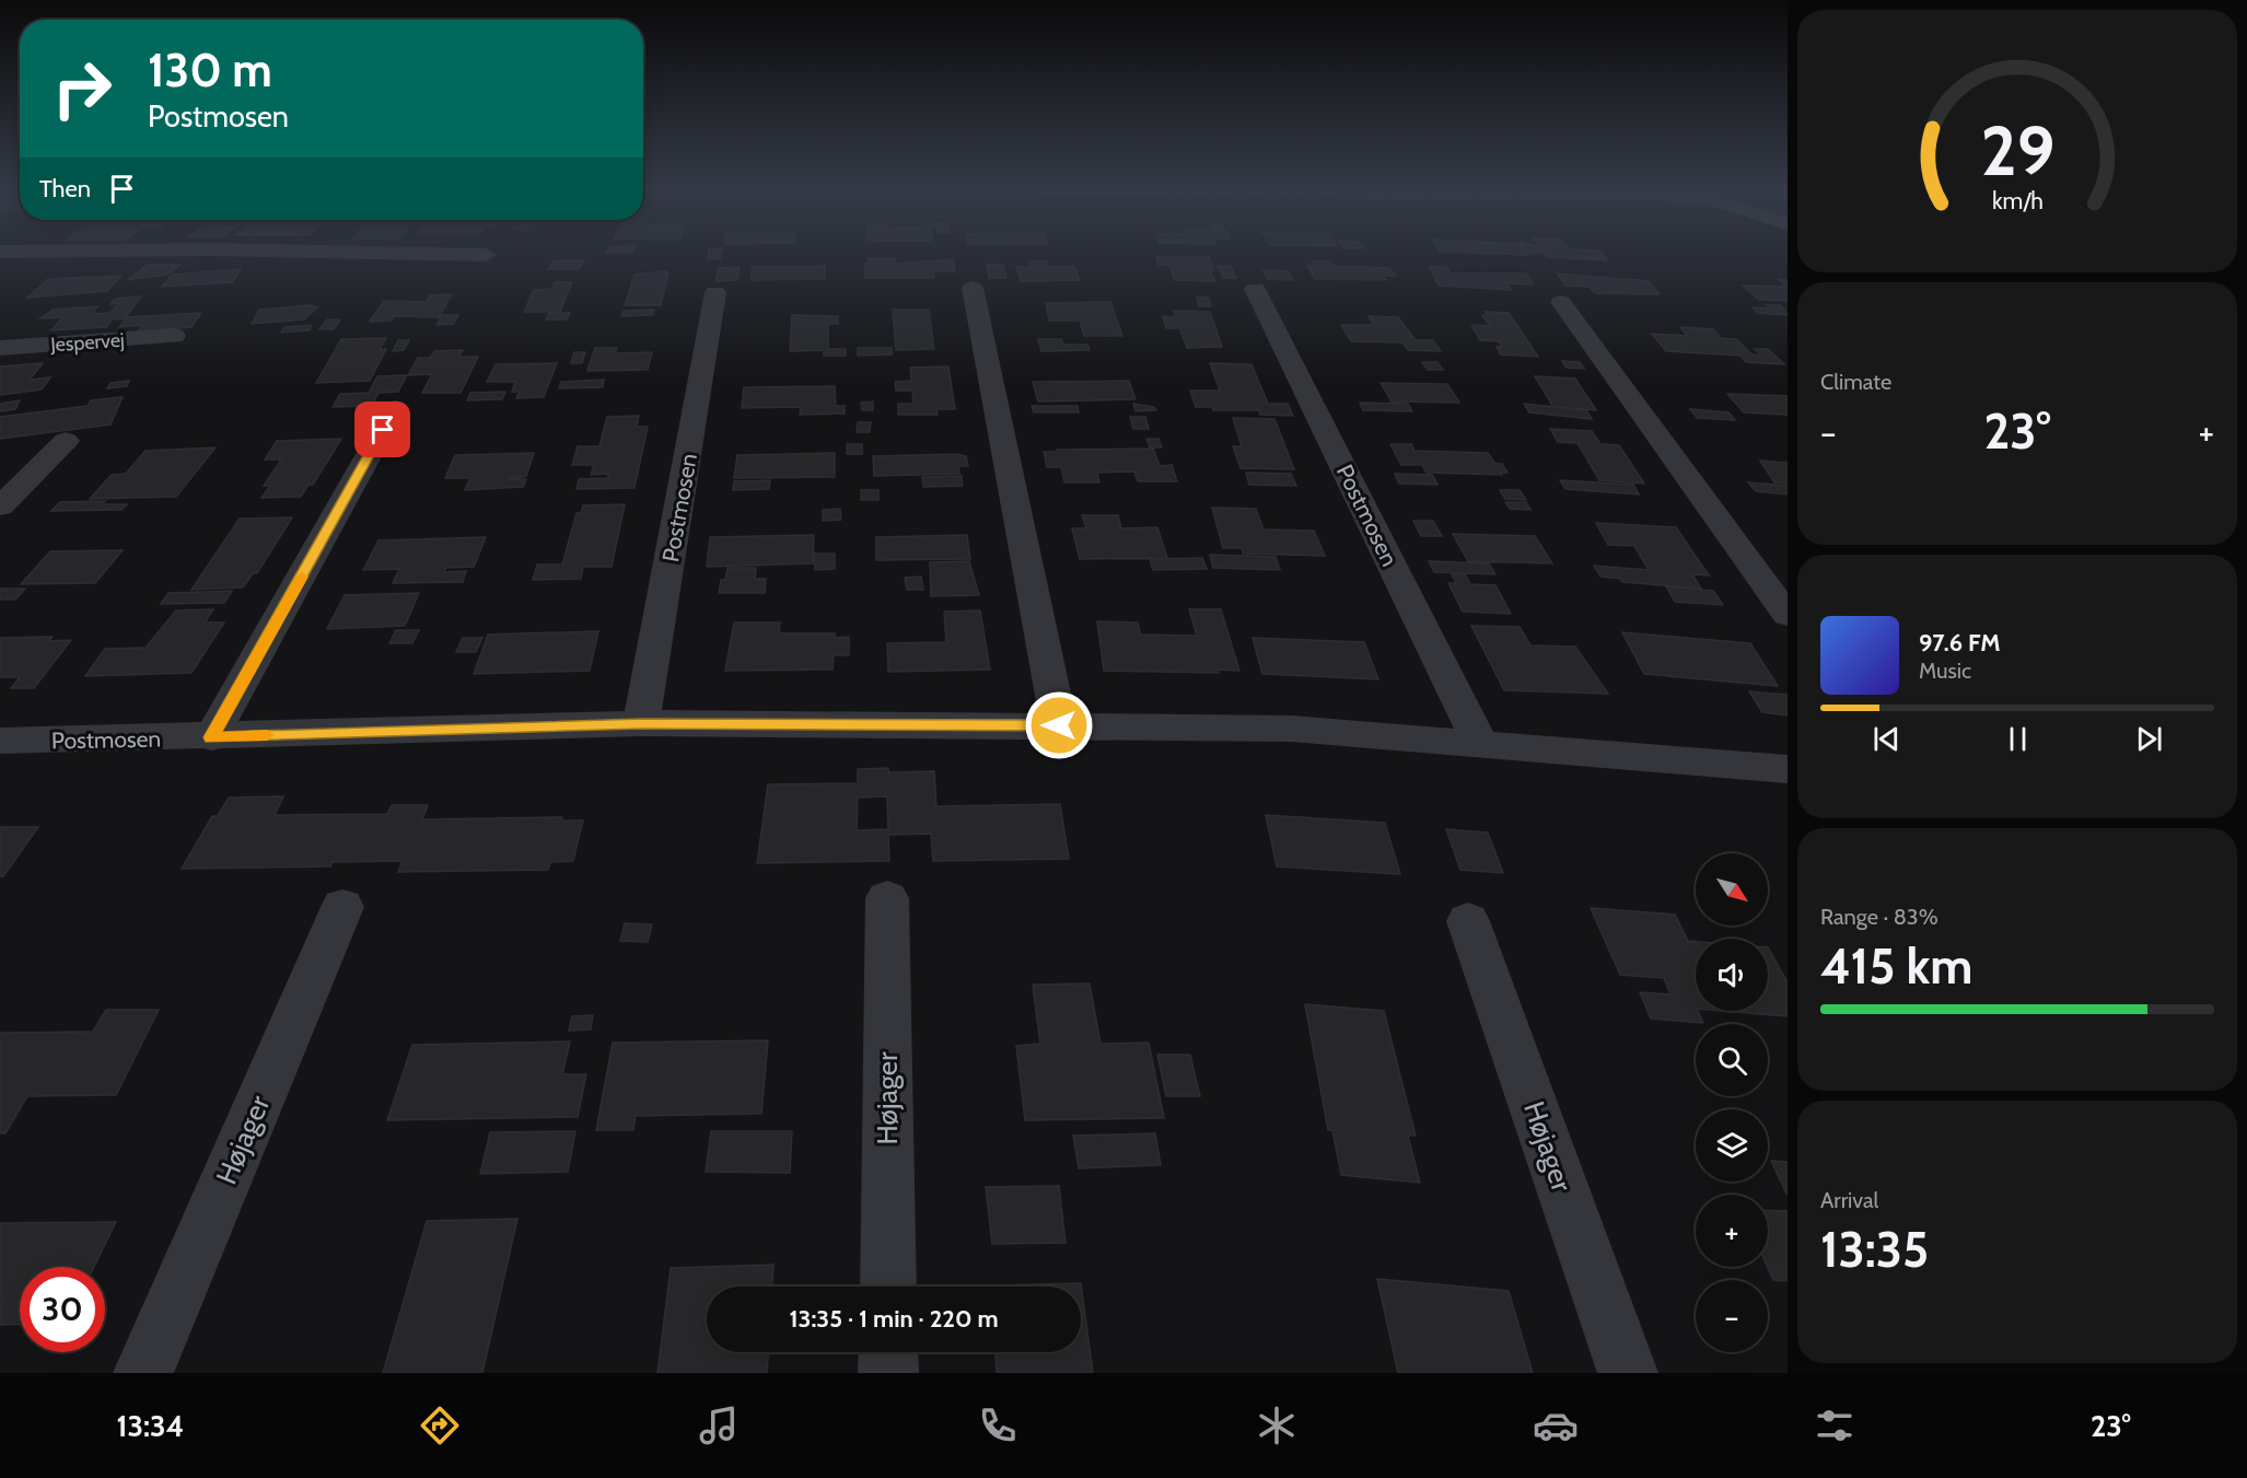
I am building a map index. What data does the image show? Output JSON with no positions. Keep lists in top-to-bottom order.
{
  "streets": {
    "street": ["Jespervej", "Postmosen", "Højager"]
  },
  "north": "bottom right",
  "page": {
    "turn": ["130 m", "Postmosen"],
    "then": "Then",
    "tile": [
      "Climate",
      ["Range · 83%", "415 km"],
      ["Arrival", "13:35"]
    ],
    "heat": ["−", "23°", "+"],
    "song": ["97.6 FM", "Music"],
    "map_buttons": ["+", "−"],
    "limit": "30",
    "trip": "13:35 · 1 min · 220 m",
    "tabs": ["13:34", "23°"],
    "gauge": ["29", "km/h"]
  }
}
